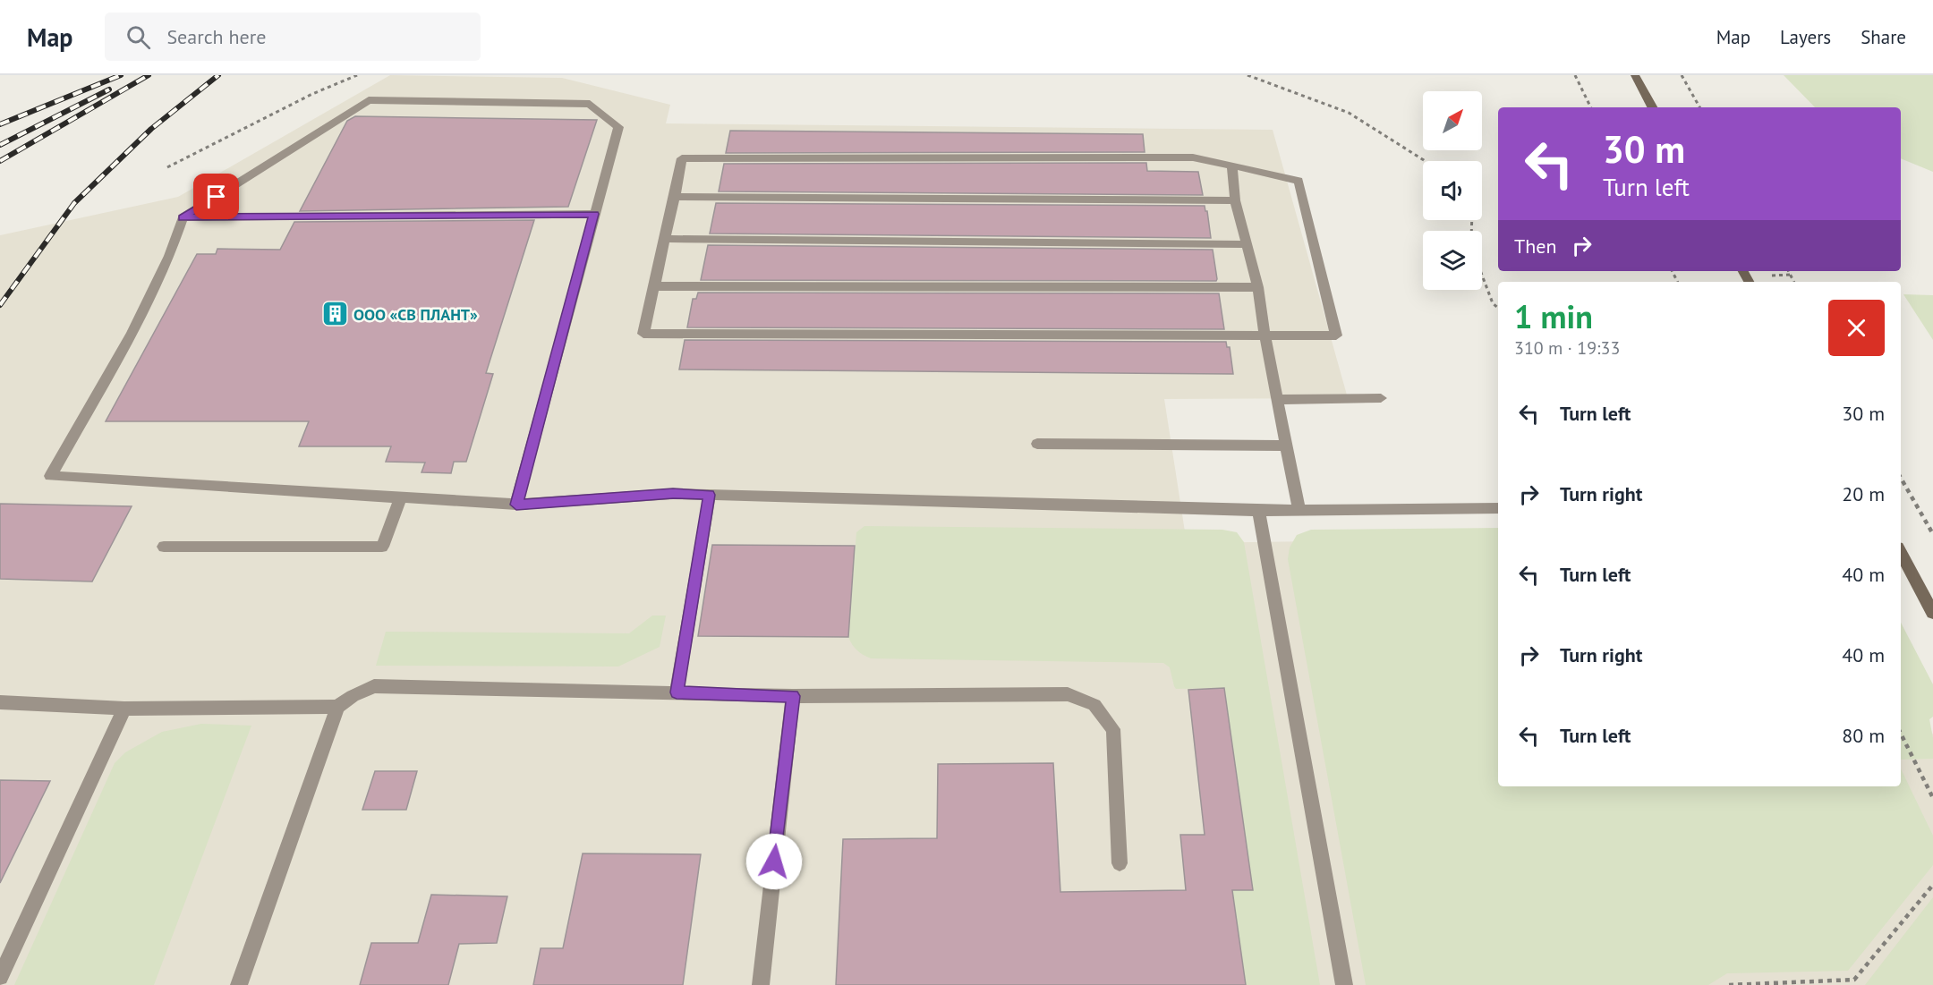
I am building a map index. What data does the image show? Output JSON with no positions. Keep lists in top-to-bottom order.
{
  "places": {
    "building": ["ООО «СВ ПЛАНТ»"]
  },
  "north": "top right",
  "page": {
    "header": "Map",
    "search": "Search here",
    "nav": ["Map", "Layers", "Share"],
    "turn": ["30 m", "Turn left"],
    "then": "Then",
    "heading": ["1 min", "310 m · 19:33"],
    "list": [
      {
        "name": "Turn left",
        "value": "30 m"
      },
      {
        "name": "Turn right",
        "value": "20 m"
      },
      {
        "name": "Turn left",
        "value": "40 m"
      },
      {
        "name": "Turn right",
        "value": "40 m"
      },
      {
        "name": "Turn left",
        "value": "80 m"
      }
    ]
  }
}
